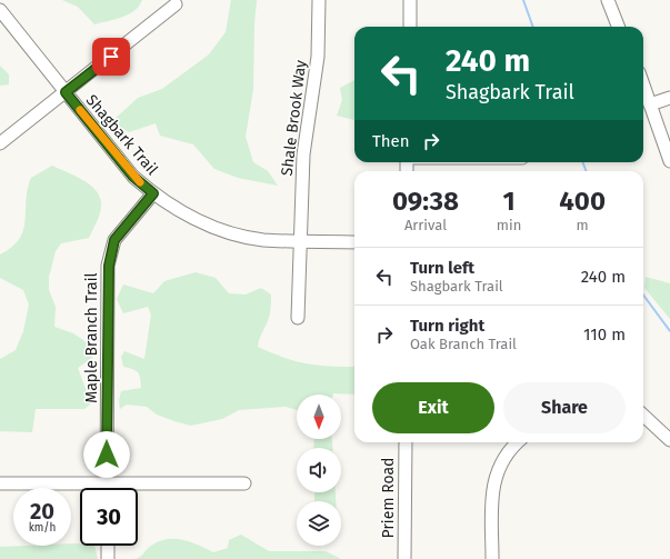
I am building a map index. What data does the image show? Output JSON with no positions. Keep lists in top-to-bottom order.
{
  "streets": {
    "street": [
      "Shale Brook Way",
      "Shagbark Trail",
      "Maple Branch Trail",
      "Priem Road"
    ]
  },
  "crossings": [
    ["Shale Brook Way", "Shagbark Trail"],
    ["Shagbark Trail", "Maple Branch Trail"]
  ],
  "north": "bottom",
  "page": {
    "turn": ["240 m", "Shagbark Trail"],
    "then": "Then",
    "eta": [
      "09:38",
      "Arrival",
      "1",
      "min",
      "400",
      "m"
    ],
    "list": [
      {
        "name": "Turn left",
        "note": "Shagbark Trail",
        "value": "240 m"
      },
      {
        "name": "Turn right",
        "note": "Oak Branch Trail",
        "value": "110 m"
      }
    ],
    "buttons": ["Exit", "Share"],
    "speed": "20 km/h",
    "limit": "30"
  }
}
